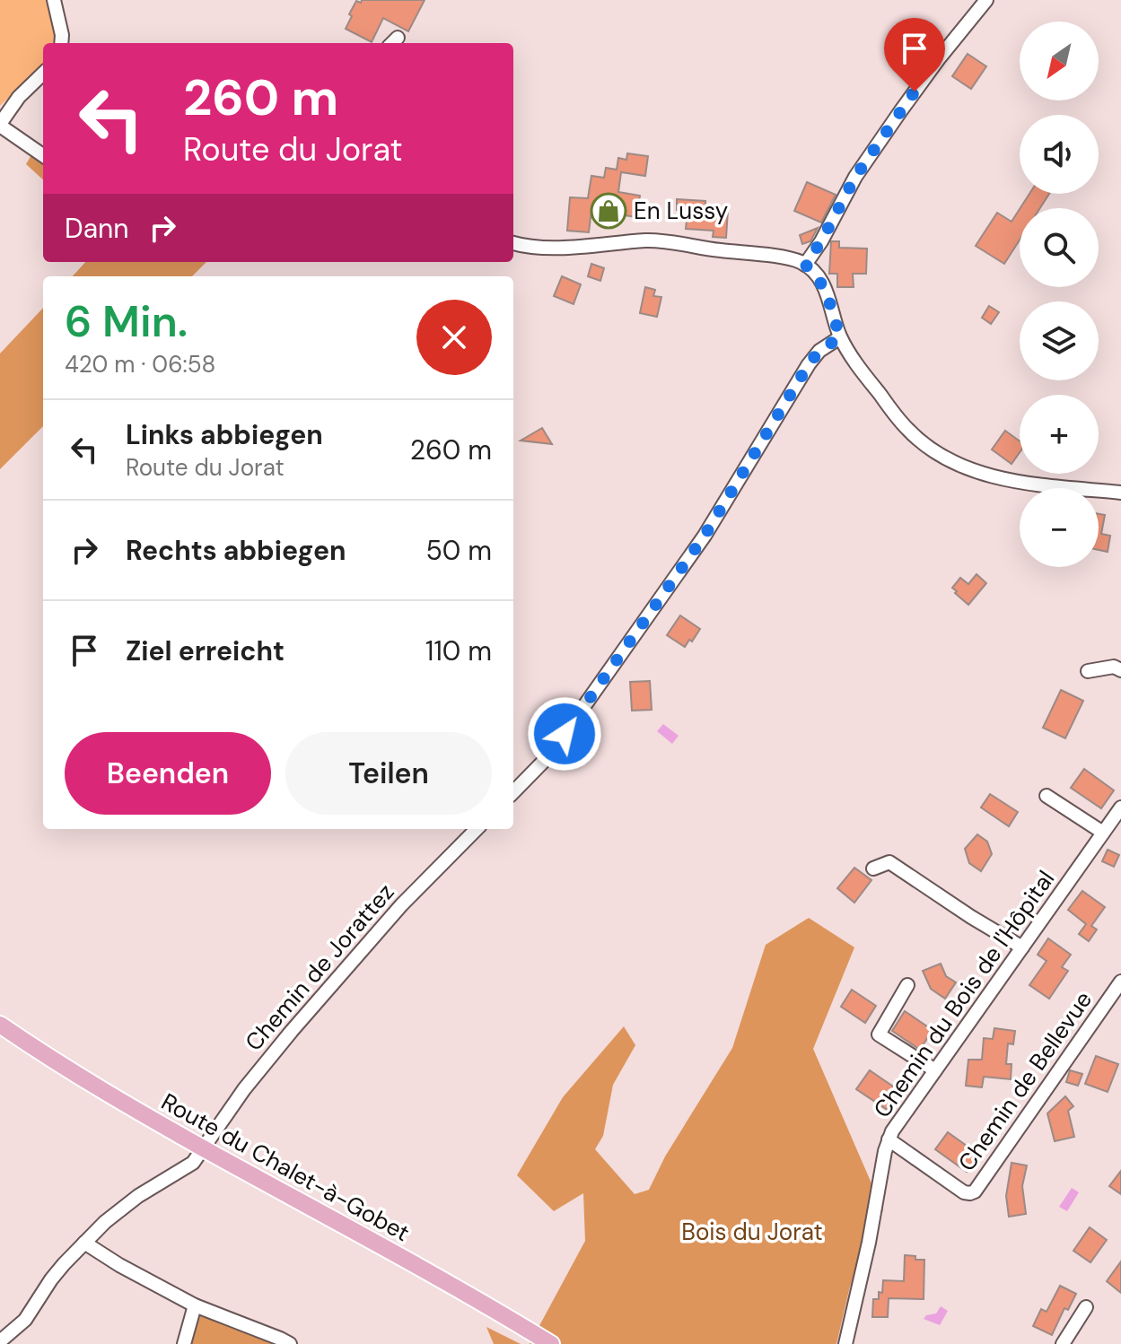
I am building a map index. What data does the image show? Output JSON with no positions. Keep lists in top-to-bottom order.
{
  "streets": {
    "main road": ["Route du Chalet-à-Gobet"],
    "street": ["Chemin de Jorattez", "Chemin du Bois de l'Hôpital", "Chemin de Bellevue"]
  },
  "crossings": [
    ["Chemin de Jorattez", "Route du Chalet-à-Gobet"],
    ["Chemin du Bois de l'Hôpital", "Chemin de Bellevue"]
  ],
  "parks": ["Bois du Jorat"],
  "places": {
    "shop": ["En Lussy"]
  },
  "north": "bottom left",
  "page": {
    "map_buttons": ["+", "−"],
    "turn": ["260 m", "Route du Jorat"],
    "then": "Dann",
    "heading": ["6 Min.", "420 m · 06:58"],
    "list": [
      {
        "name": "Links abbiegen",
        "note": "Route du Jorat",
        "value": "260 m"
      },
      {
        "name": "Rechts abbiegen",
        "value": "50 m"
      },
      {
        "name": "Ziel erreicht",
        "value": "110 m"
      }
    ],
    "buttons": ["Beenden", "Teilen"]
  }
}
